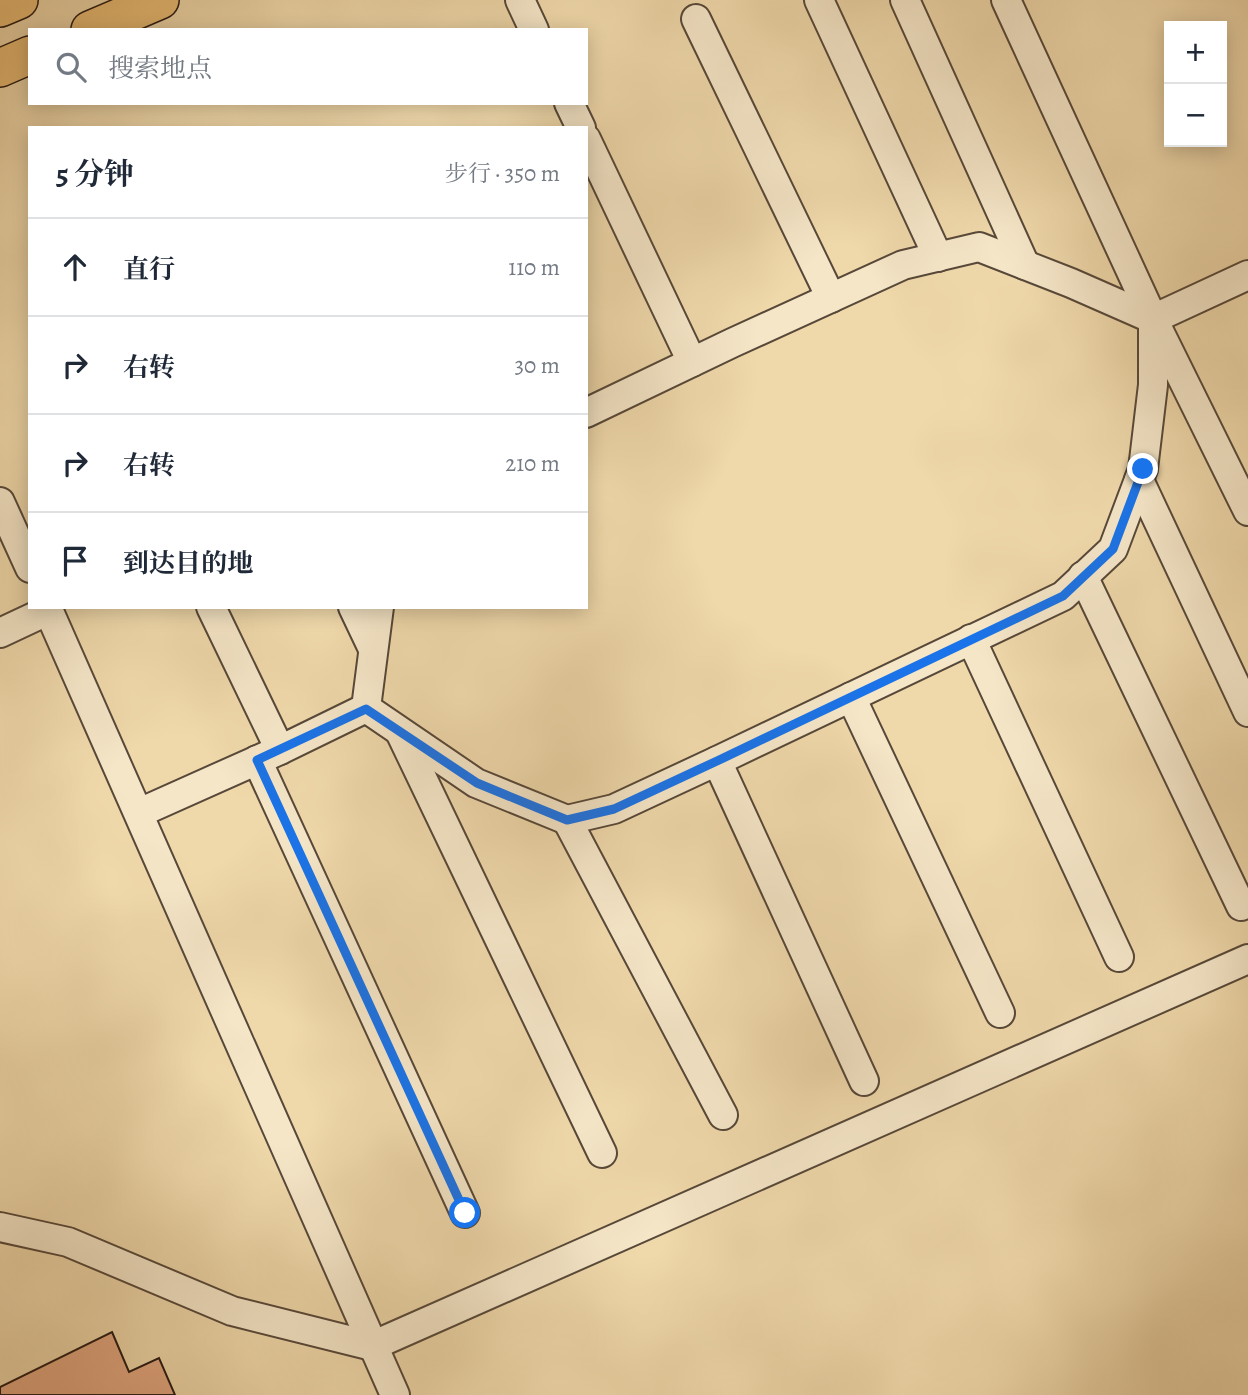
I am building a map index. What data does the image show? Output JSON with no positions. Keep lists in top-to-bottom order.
{
  "page": {
    "map_buttons": ["+", "−"],
    "search": "搜索地点",
    "heading": ["5 分钟", "步行 · 350 m"],
    "list": [
      ["直行", "110 m"],
      ["右转", "30 m"],
      ["右转", "210 m"],
      "到达目的地"
    ]
  }
}
